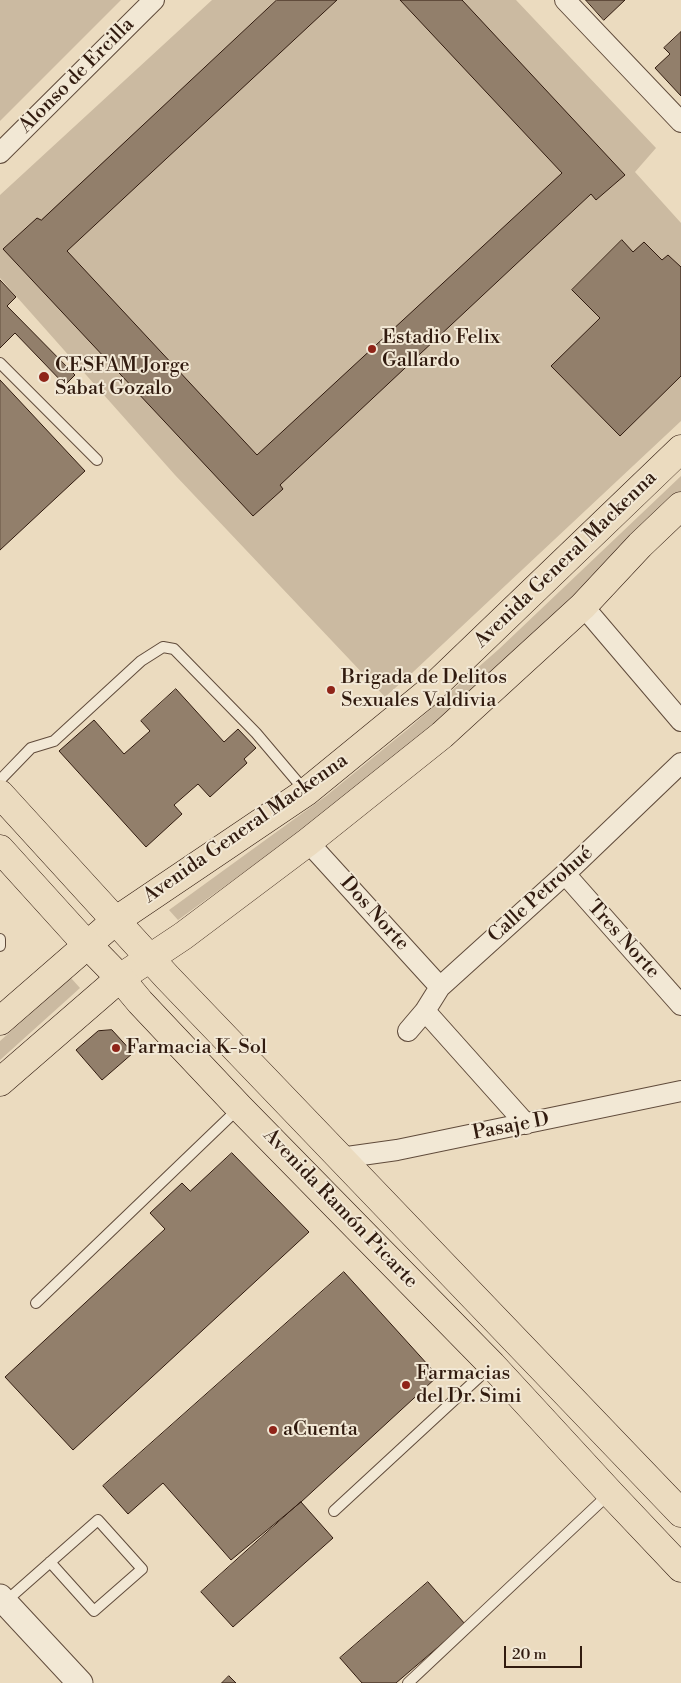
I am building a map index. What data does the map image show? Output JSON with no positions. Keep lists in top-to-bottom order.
{
  "streets": {
    "main road": ["Avenida General Mackenna", "Avenida Ramón Picarte"],
    "street": [
      "Alonso de Ercilla",
      "Calle Petrohué",
      "Dos Norte",
      "Tres Norte",
      "Pasaje D"
    ]
  },
  "crossings": [
    ["Avenida General Mackenna", "Dos Norte"],
    ["Avenida General Mackenna", "Avenida Ramón Picarte"],
    ["Calle Petrohué", "Dos Norte"],
    ["Calle Petrohué", "Tres Norte"],
    ["Pasaje D", "Avenida Ramón Picarte"]
  ],
  "places": [
    "Estadio Felix Gallardo",
    "CESFAM Jorge Sabat Gozalo",
    "Brigada de Delitos Sexuales Valdivia",
    "Farmacia K-Sol",
    "Farmacias del Dr. Simi",
    "aCuenta"
  ],
  "scale_bar": "20 m"
}
